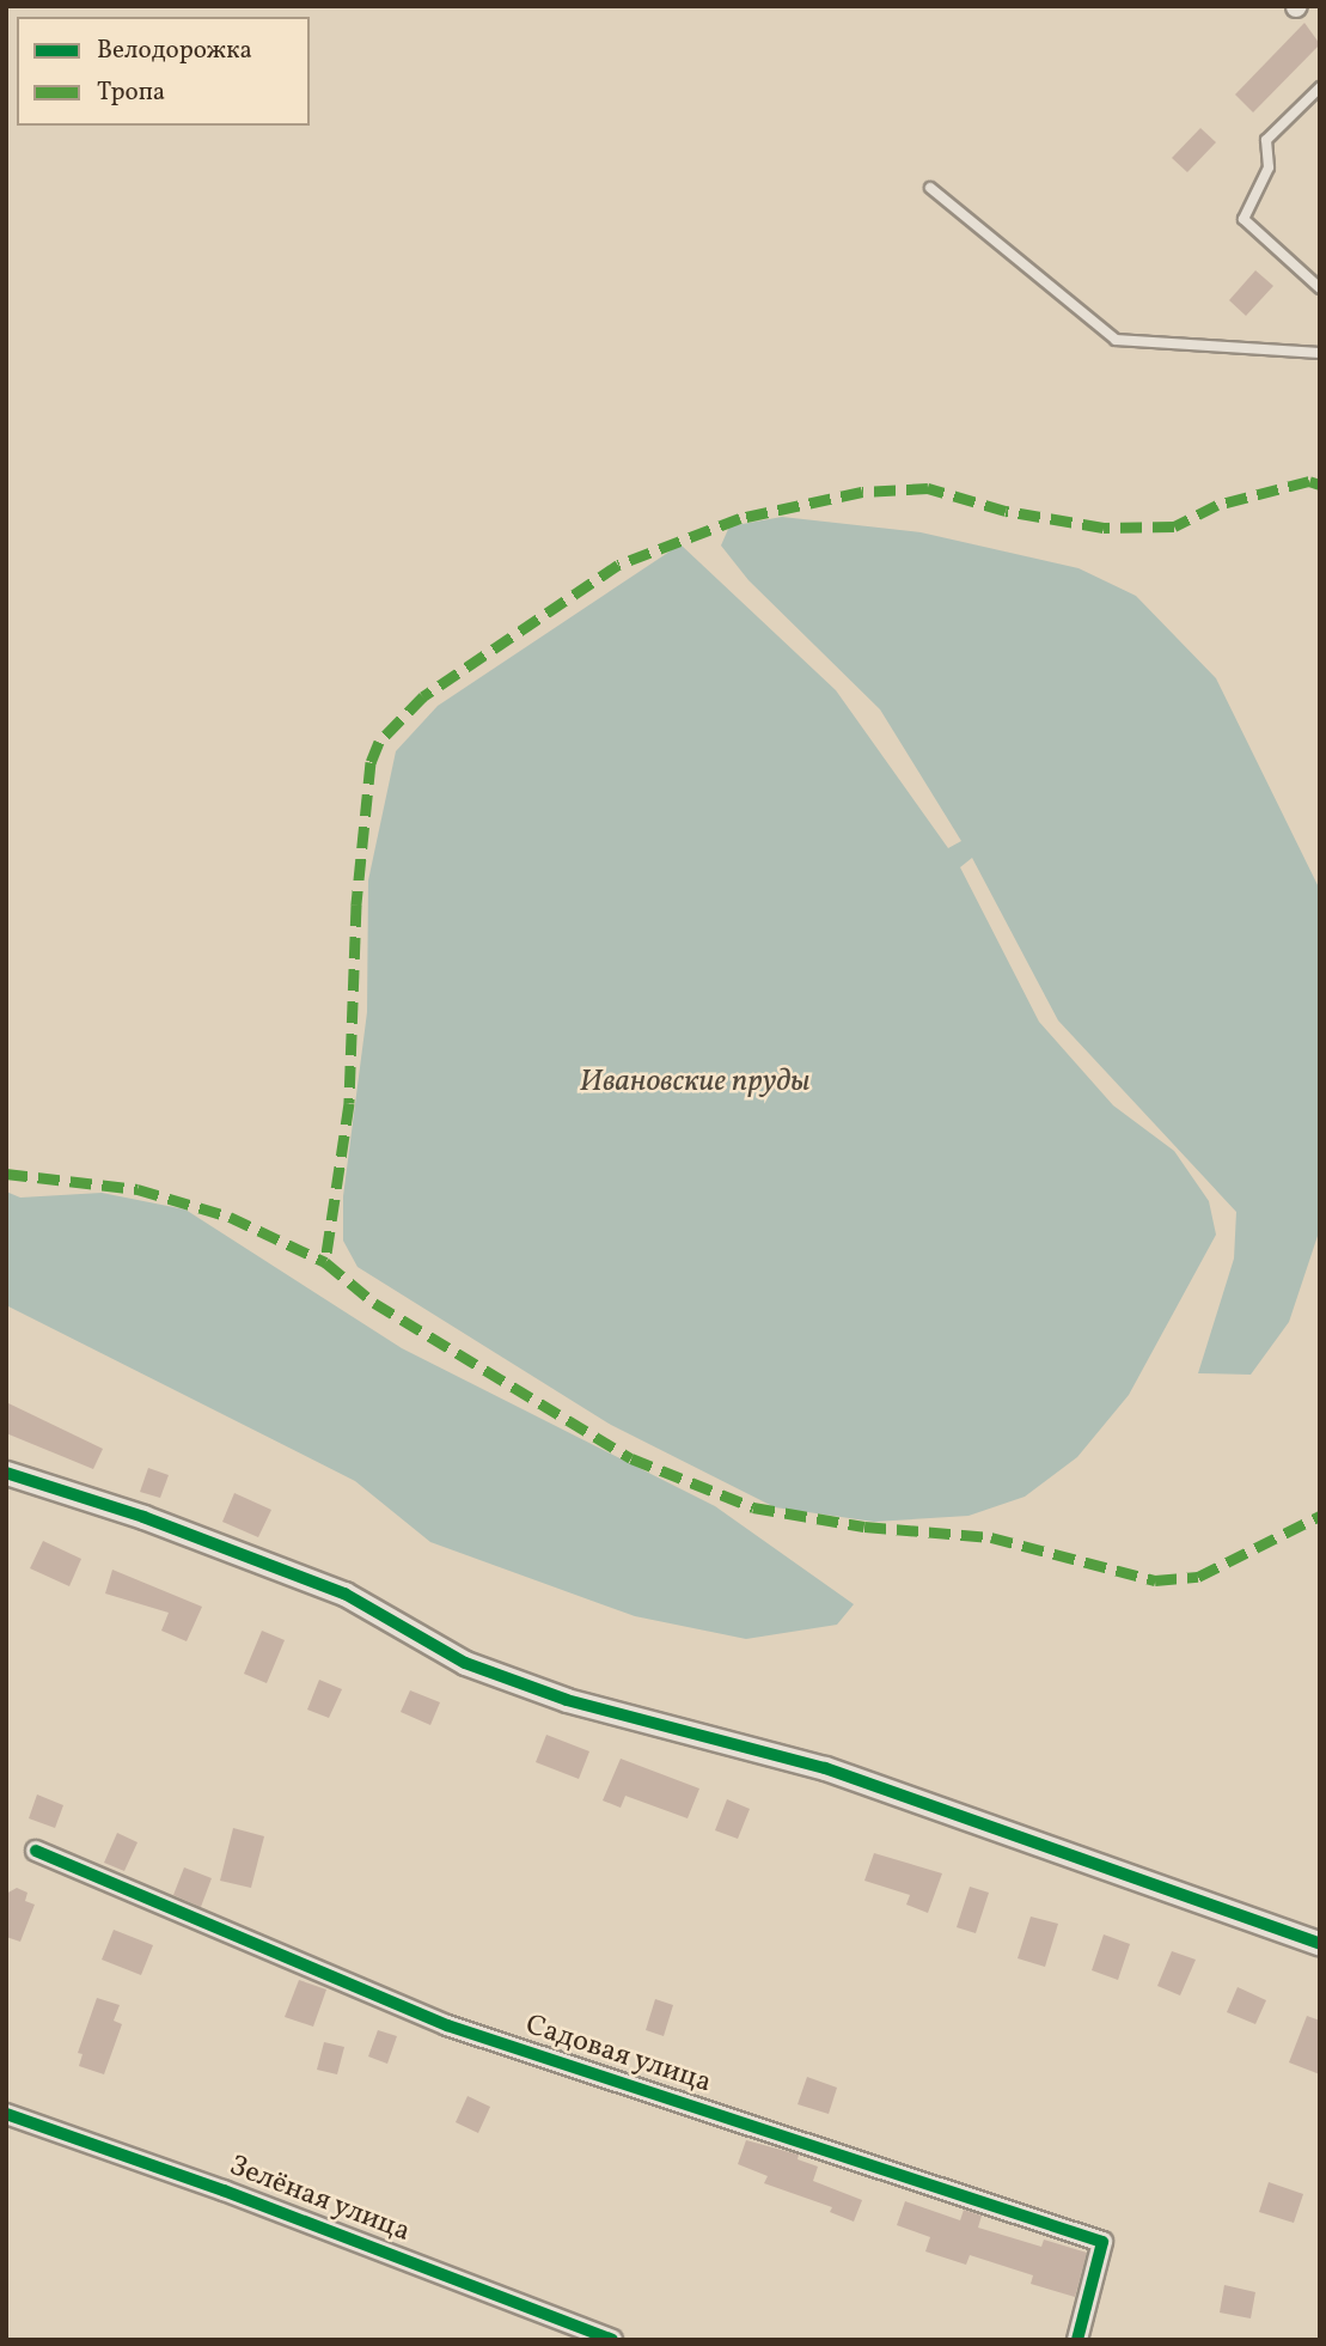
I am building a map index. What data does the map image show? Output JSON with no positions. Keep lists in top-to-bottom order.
{
  "streets": {
    "street": ["Садовая улица", "Зелёная улица"]
  },
  "water": ["Ивановские пруды"],
  "legend": ["Велодорожка", "Тропа"]
}
